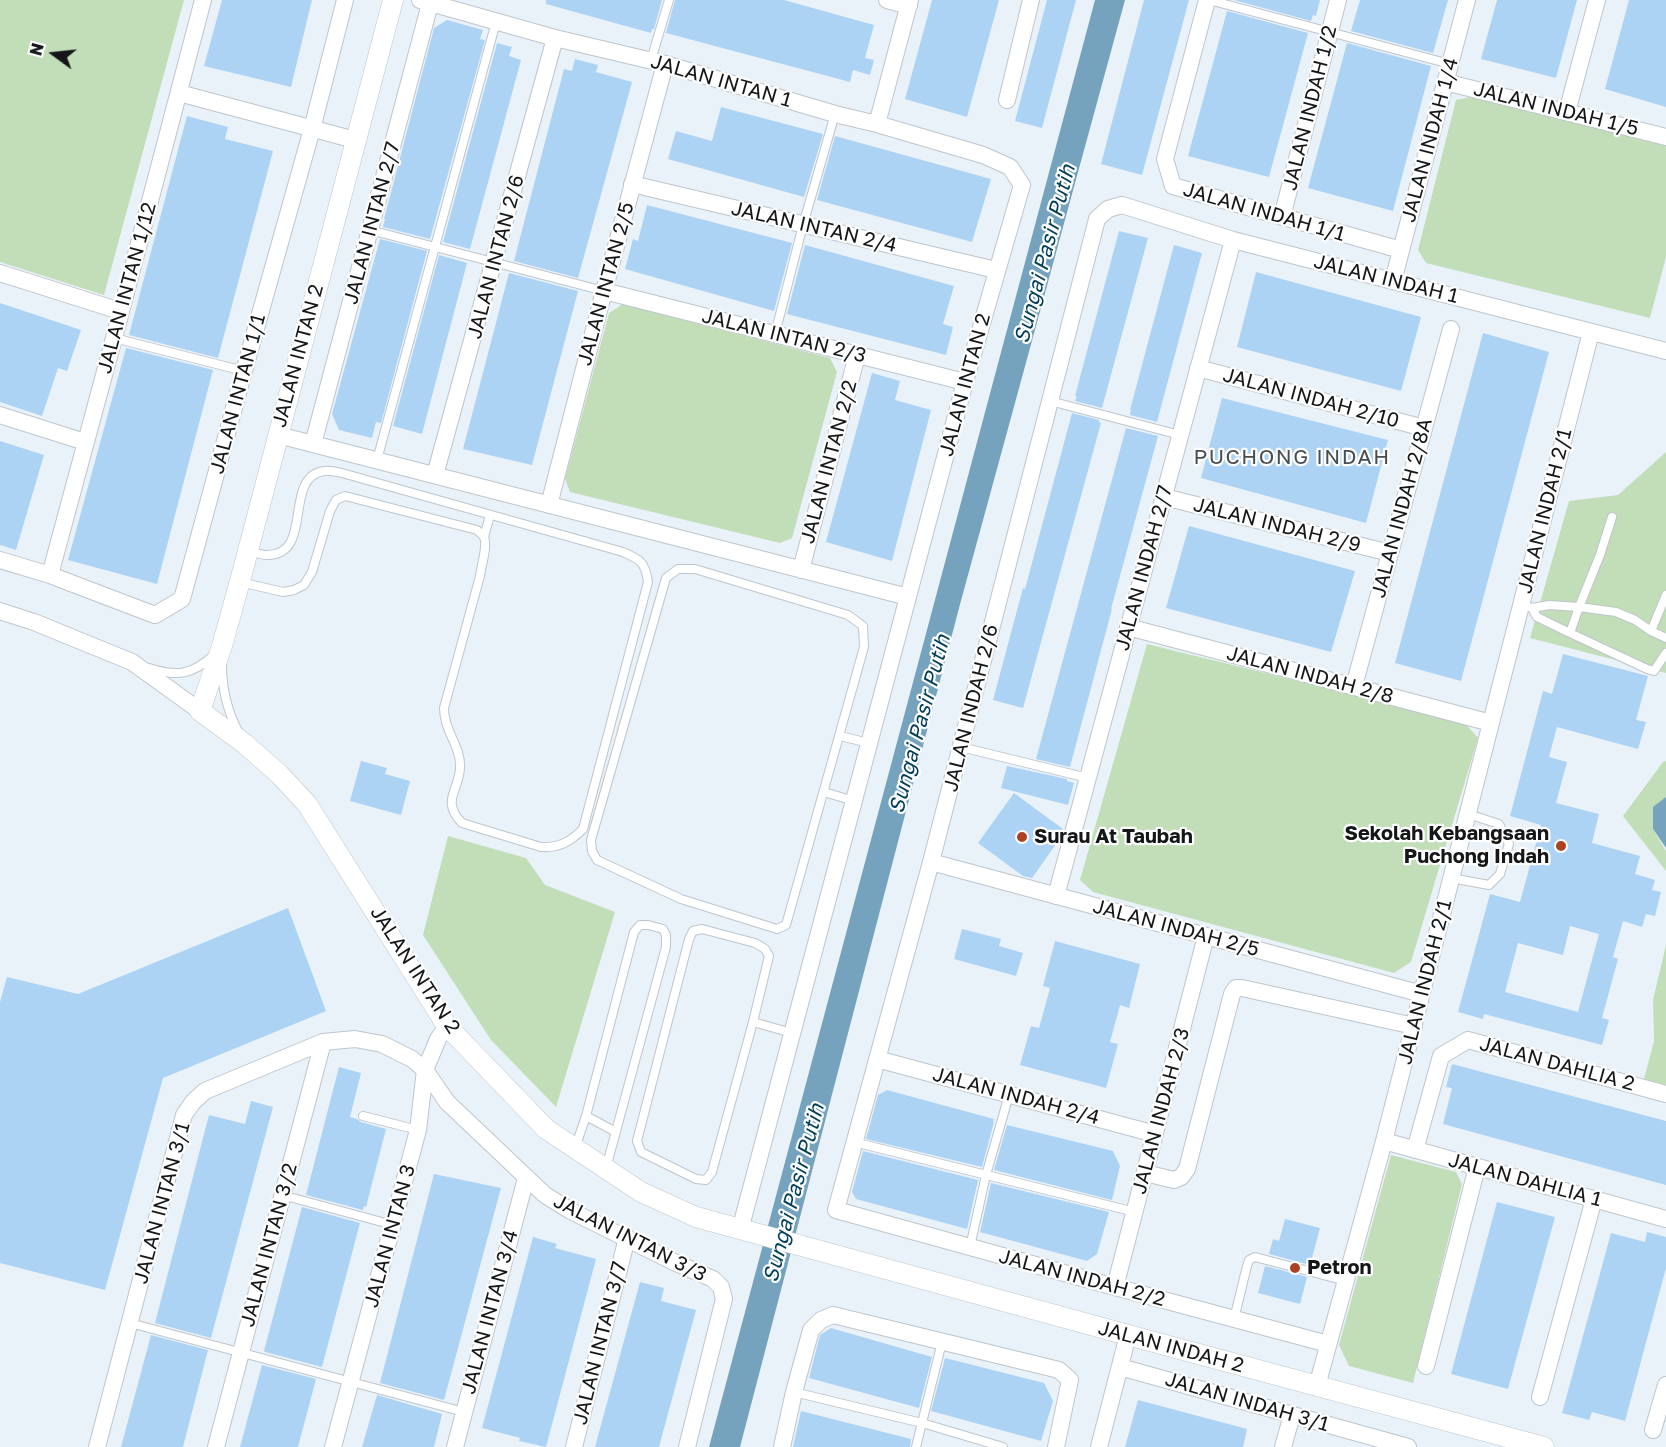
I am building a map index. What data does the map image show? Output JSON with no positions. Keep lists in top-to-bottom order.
{
  "streets": {
    "street": [
      "JALAN INTAN 1",
      "JALAN INDAH 1/2",
      "JALAN INDAH 1/5",
      "JALAN INDAH 1/4",
      "JALAN INDAH 1/1",
      "JALAN INTAN 2/7",
      "JALAN INTAN 2/4",
      "JALAN INTAN 2/6",
      "JALAN INDAH 1",
      "JALAN INTAN 2/5",
      "JALAN INTAN 1/12",
      "JALAN INTAN 2/3",
      "JALAN INTAN 2",
      "JALAN INTAN 1/1",
      "JALAN INDAH 2/10",
      "JALAN INTAN 2/2",
      "JALAN INDAH 2/8A",
      "JALAN INDAH 2/1",
      "JALAN INDAH 2/9",
      "JALAN INDAH 2/7",
      "JALAN INDAH 2/8",
      "JALAN INDAH 2/6",
      "JALAN INDAH 2/5",
      "JALAN DAHLIA 2",
      "JALAN INDAH 2/4",
      "JALAN INDAH 2/3",
      "JALAN DAHLIA 1",
      "JALAN INTAN 3/1",
      "JALAN INTAN 3",
      "JALAN INTAN 3/3",
      "JALAN INTAN 3/2",
      "JALAN INDAH 2/2",
      "JALAN INTAN 3/4",
      "JALAN INTAN 3/7",
      "JALAN INDAH 2",
      "JALAN INDAH 3/1"
    ]
  },
  "crossings": [
    ["JALAN INTAN 1", "JALAN INTAN 2/7"],
    ["JALAN INTAN 1", "JALAN INTAN 2/6"],
    ["JALAN INTAN 1", "JALAN INTAN 2/5"],
    ["JALAN INTAN 1", "JALAN INTAN 2"],
    ["JALAN INDAH 1/2", "JALAN INDAH 1/1"],
    ["JALAN INDAH 1/5", "JALAN INDAH 1/4"],
    ["JALAN INDAH 1/4", "JALAN INDAH 1/1"],
    ["JALAN INDAH 1/4", "JALAN INDAH 1"],
    ["JALAN INTAN 2/4", "JALAN INTAN 2/5"],
    ["JALAN INTAN 2/4", "JALAN INTAN 2"],
    ["JALAN INDAH 1", "JALAN INDAH 2/1"],
    ["JALAN INDAH 1", "JALAN INDAH 2/7"],
    ["JALAN INDAH 1", "JALAN INDAH 2/6"],
    ["JALAN INTAN 2/5", "JALAN INTAN 2/3"],
    ["JALAN INTAN 1/12", "JALAN INTAN 1/1"],
    ["JALAN INTAN 2/3", "JALAN INTAN 2"],
    ["JALAN INTAN 2/3", "JALAN INTAN 2/2"],
    ["JALAN INTAN 2", "JALAN INTAN 3"],
    ["JALAN INTAN 2", "JALAN INDAH 2"],
    ["JALAN INDAH 2/10", "JALAN INDAH 2/8A"],
    ["JALAN INDAH 2/10", "JALAN INDAH 2/7"],
    ["JALAN INDAH 2/8A", "JALAN INDAH 2/9"],
    ["JALAN INDAH 2/8A", "JALAN INDAH 2/8"],
    ["JALAN INDAH 2/1", "JALAN INDAH 2/8"],
    ["JALAN INDAH 2/1", "JALAN INDAH 2/5"],
    ["JALAN INDAH 2/1", "JALAN DAHLIA 1"],
    ["JALAN INDAH 2/1", "JALAN INDAH 2/2"],
    ["JALAN INDAH 2/1", "JALAN INDAH 2"],
    ["JALAN INDAH 2/9", "JALAN INDAH 2/7"],
    ["JALAN INDAH 2/7", "JALAN INDAH 2/8"],
    ["JALAN INDAH 2/7", "JALAN INDAH 2/5"],
    ["JALAN INDAH 2/6", "JALAN INDAH 2/5"],
    ["JALAN INDAH 2/6", "JALAN INDAH 2/4"],
    ["JALAN INDAH 2/6", "JALAN INDAH 2/2"],
    ["JALAN INDAH 2/5", "JALAN INDAH 2/3"],
    ["JALAN DAHLIA 2", "JALAN DAHLIA 1"],
    ["JALAN INDAH 2/4", "JALAN INDAH 2/3"],
    ["JALAN INDAH 2/3", "JALAN INDAH 2/2"],
    ["JALAN INTAN 3/1", "JALAN INTAN 3"],
    ["JALAN INTAN 3/1", "JALAN INTAN 3/3"],
    ["JALAN INTAN 3/1", "JALAN INTAN 3/2"],
    ["JALAN INTAN 3", "JALAN INTAN 3/3"],
    ["JALAN INTAN 3/3", "JALAN INTAN 3/4"],
    ["JALAN INTAN 3/3", "JALAN INTAN 3/7"]
  ],
  "districts": ["PUCHONG INDAH"],
  "water": ["Sungai Pasir Putih"],
  "places": ["Surau At Taubah", "Sekolah Kebangsaan Puchong Indah", "Petron"],
  "north": "left"
}
